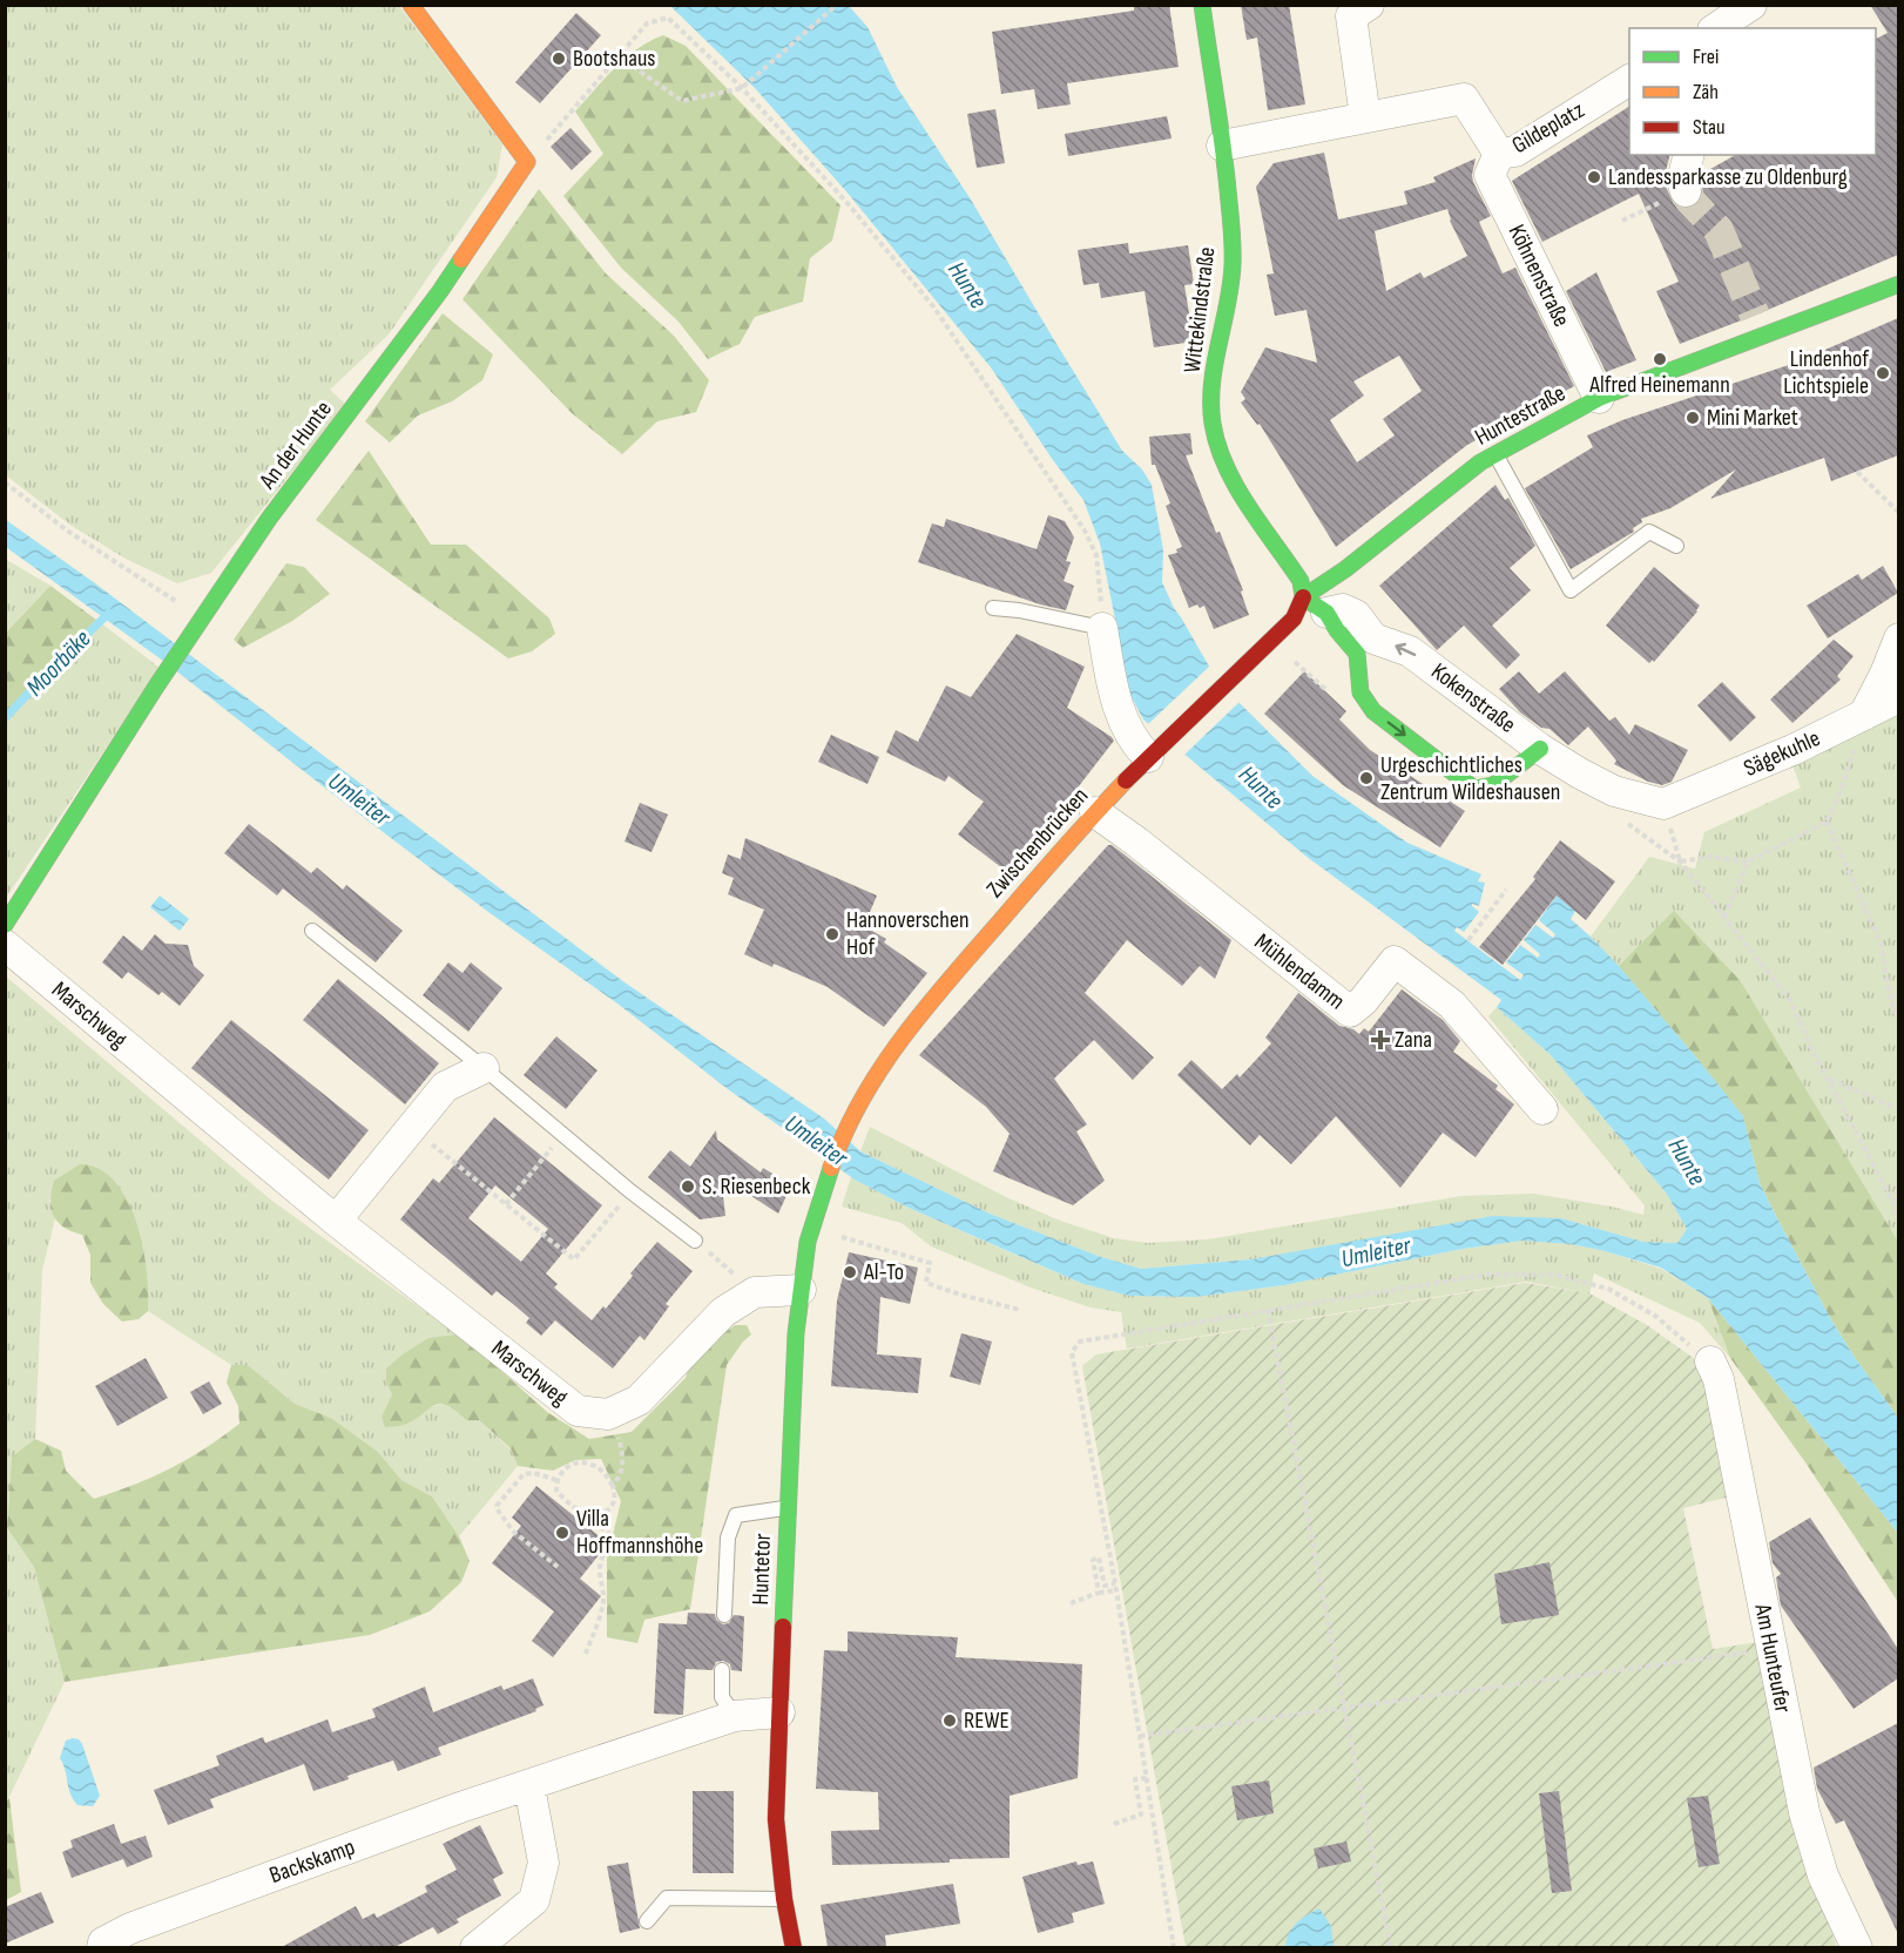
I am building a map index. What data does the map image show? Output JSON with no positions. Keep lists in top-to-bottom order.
{
  "streets": {
    "street": [
      "Gildeplatz",
      "Köhnenstraße",
      "Wittekindstraße",
      "Huntestraße",
      "An der Hunte",
      "Kokenstraße",
      "Sägekuhle",
      "Zwischenbrücken",
      "Mühlendamm",
      "Marschweg",
      "Huntetor",
      "Am Hunteufer",
      "Backskamp"
    ]
  },
  "crossings": [
    ["Gildeplatz", "Köhnenstraße"],
    ["Gildeplatz", "Wittekindstraße"],
    ["Köhnenstraße", "Huntestraße"],
    ["Wittekindstraße", "Huntestraße"],
    ["Wittekindstraße", "Kokenstraße"],
    ["Huntestraße", "Kokenstraße"],
    ["Huntestraße", "Zwischenbrücken"],
    ["Kokenstraße", "Sägekuhle"],
    ["Zwischenbrücken", "Mühlendamm"],
    ["Zwischenbrücken", "Huntetor"],
    ["Marschweg", "Huntetor"],
    ["Huntetor", "Backskamp"]
  ],
  "one_way": ["Kokenstraße"],
  "water": ["Hunte", "Moorbäke", "Umleiter"],
  "places": {
    "other": [
      "Bootshaus",
      "Landessparkasse zu Oldenburg",
      "Alfred Heinemann",
      "Lindenhof Lichtspiele",
      "Mini Market",
      "Urgeschichtliches Zentrum Wildeshausen",
      "Hannoverschen Hof",
      "S. Riesenbeck",
      "Al-To",
      "Villa Hoffmannshöhe",
      "REWE"
    ],
    "health": ["Zana"]
  },
  "legend": ["Frei", "Zäh", "Stau"]
}
